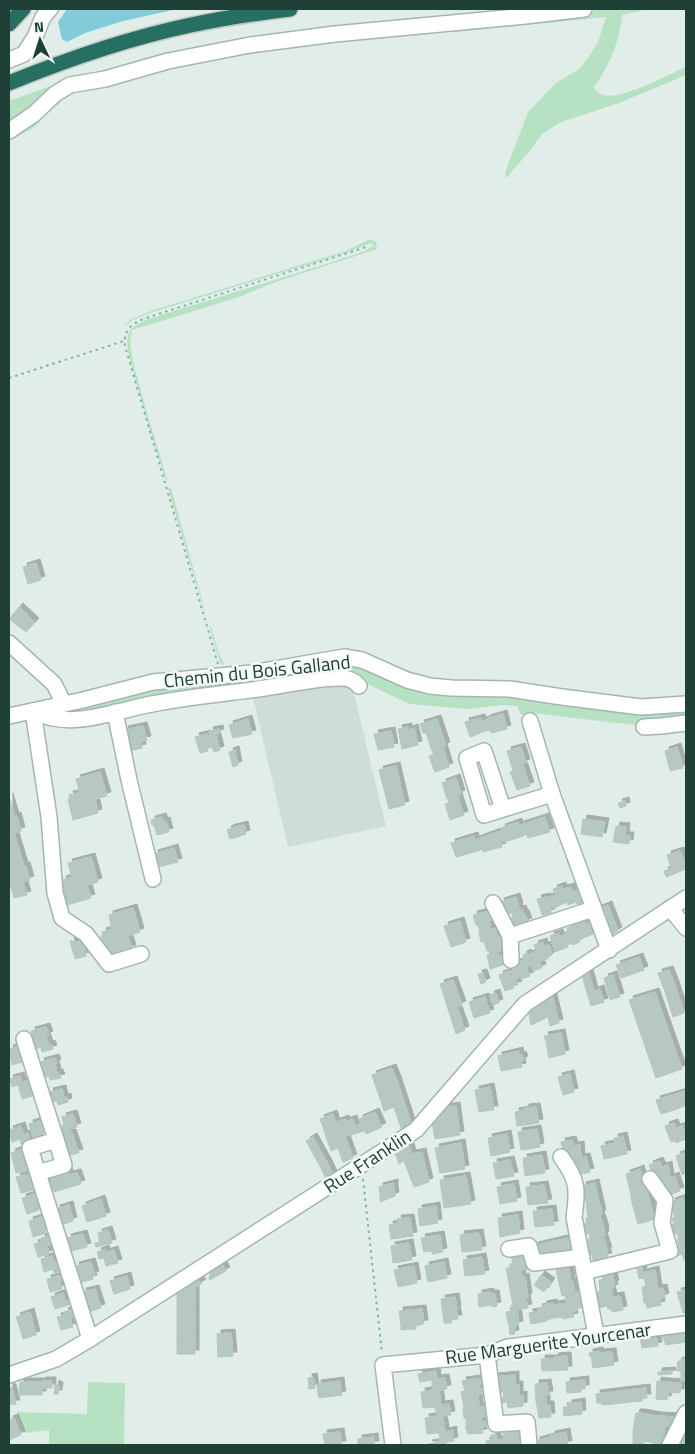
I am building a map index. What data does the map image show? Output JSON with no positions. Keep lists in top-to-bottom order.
{
  "streets": {
    "street": ["Chemin du Bois Galland", "Rue Franklin", "Rue Marguerite Yourcenar"]
  },
  "north": "top"
}
